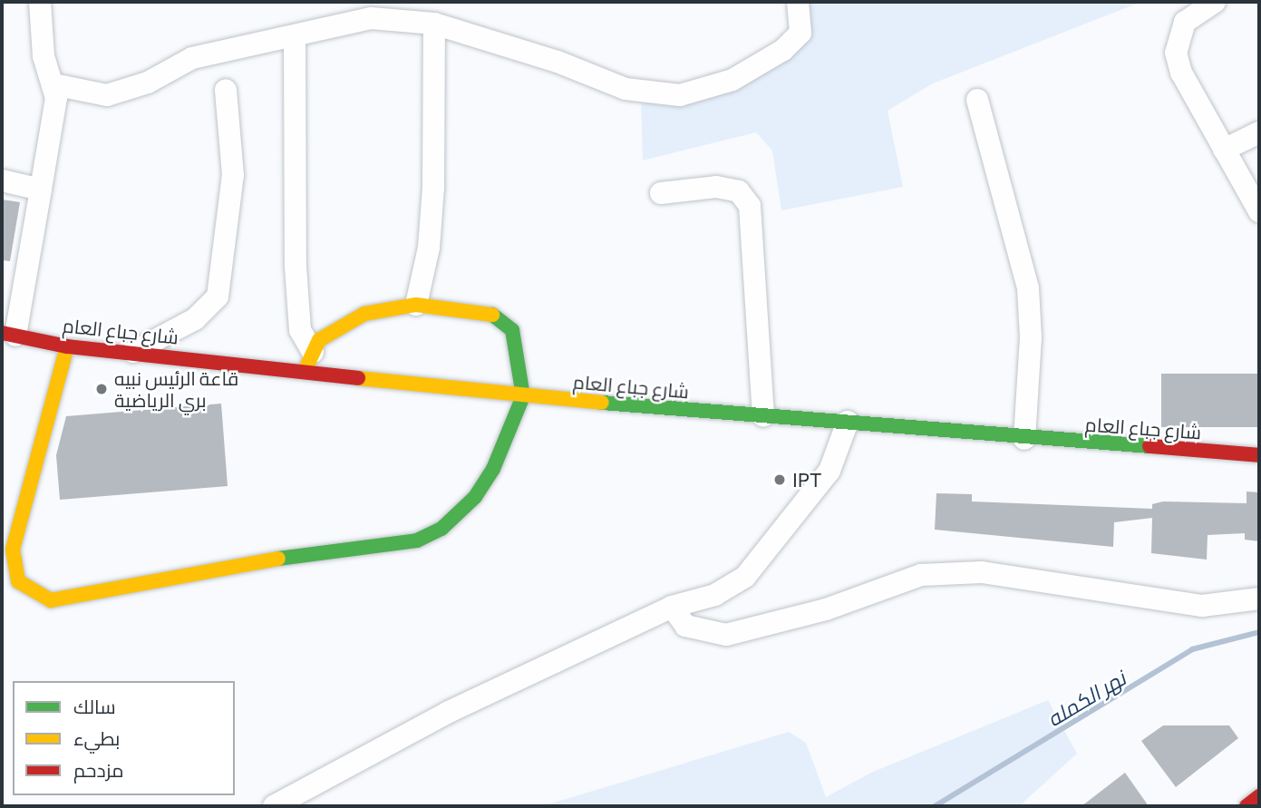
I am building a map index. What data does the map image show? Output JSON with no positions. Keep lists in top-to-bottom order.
{
  "streets": {
    "main road": ["شارع جباع العام"]
  },
  "water": ["نهر الكمله"],
  "places": ["قاعة الرئيس نبيه بري الرياضية", "IPT"],
  "legend": ["سالك", "بطيء", "مزدحم"]
}
